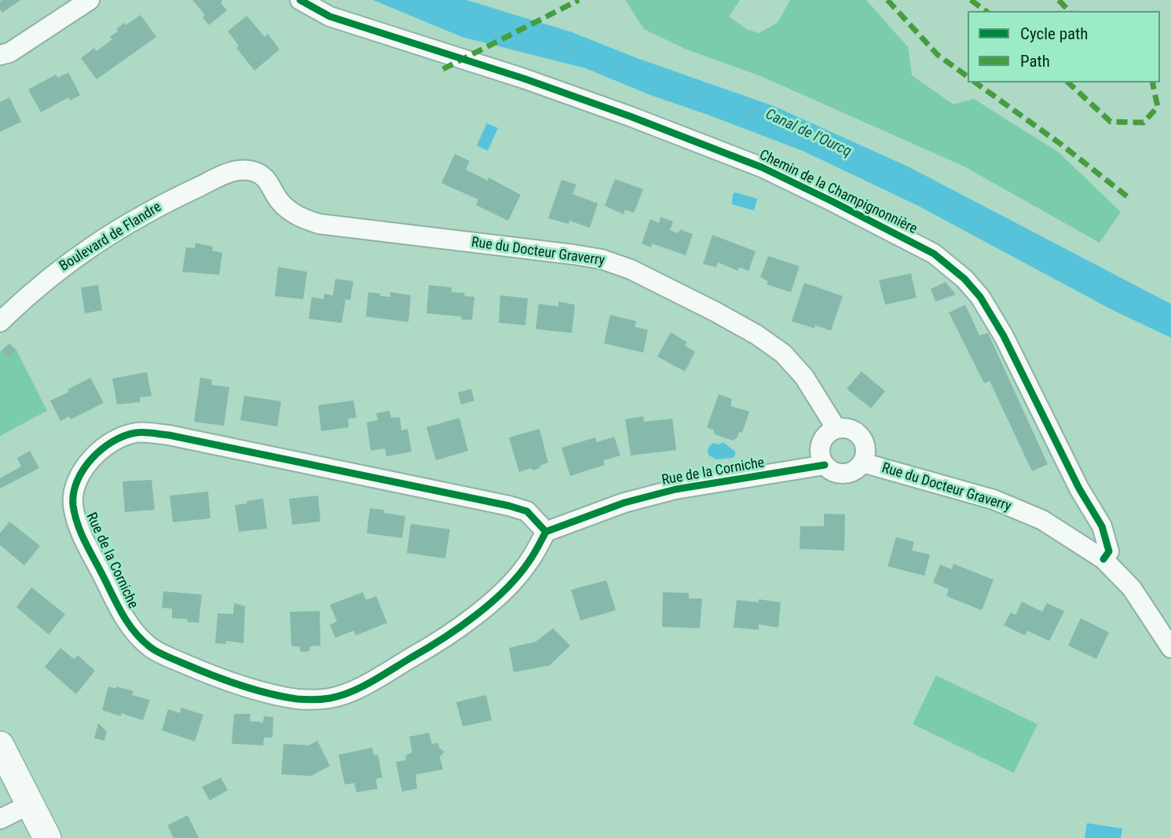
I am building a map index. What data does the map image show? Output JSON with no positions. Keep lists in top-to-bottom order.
{
  "streets": {
    "street": [
      "Chemin de la Champignonnière",
      "Boulevard de Flandre",
      "Rue du Docteur Graverry",
      "Rue de la Corniche"
    ]
  },
  "crossings": [
    ["Chemin de la Champignonnière", "Rue du Docteur Graverry"],
    ["Boulevard de Flandre", "Rue du Docteur Graverry"],
    ["Rue du Docteur Graverry", "Rue de la Corniche"]
  ],
  "water": ["Canal de l'Ourcq"],
  "legend": ["Cycle path", "Path"]
}
